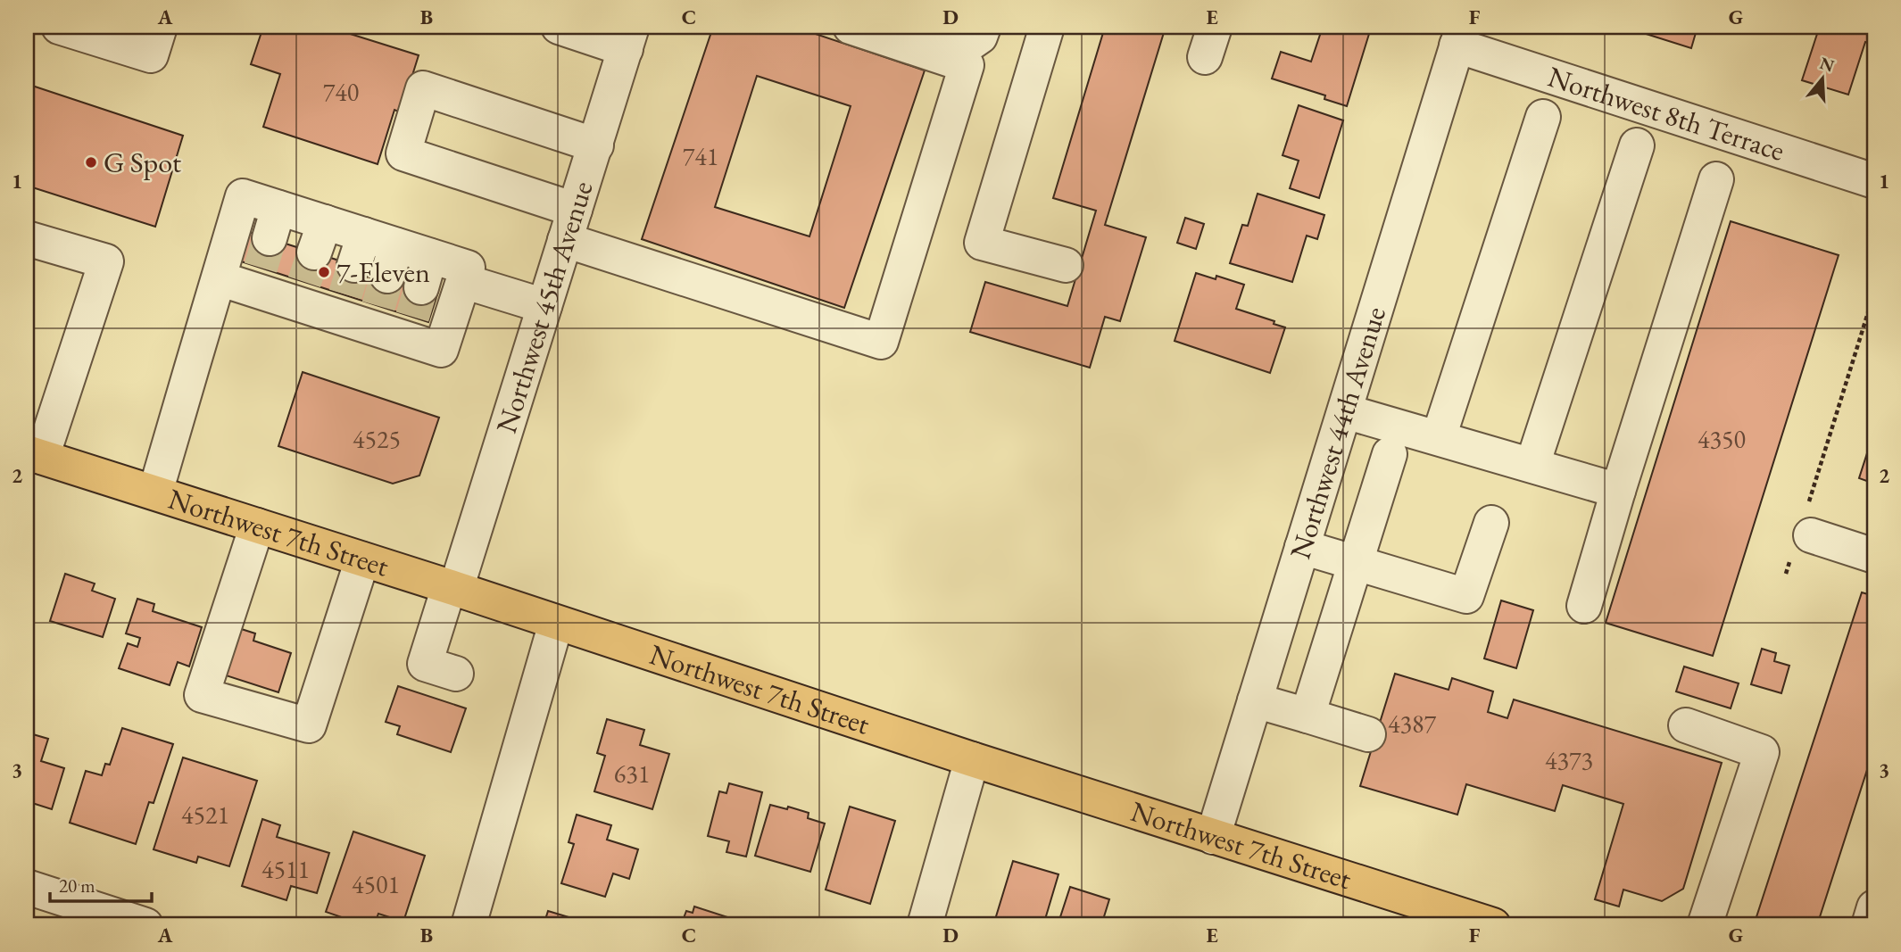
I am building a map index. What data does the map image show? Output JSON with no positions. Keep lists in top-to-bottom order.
{
  "streets": {
    "main road": ["Northwest 7th Street"],
    "street": ["Northwest 8th Terrace", "Northwest 45th Avenue", "Northwest 44th Avenue"]
  },
  "crossings": [
    ["Northwest 8th Terrace", "Northwest 44th Avenue"],
    ["Northwest 45th Avenue", "Northwest 7th Street"],
    ["Northwest 44th Avenue", "Northwest 7th Street"]
  ],
  "places": ["G Spot", "7-Eleven"],
  "house_numbers": [
    "740",
    "741",
    "4525",
    "4350",
    "4387",
    "4373",
    "631",
    "4521",
    "4511",
    "4501"
  ],
  "scale_bar": "20 m",
  "north": "top",
  "grid": {
    "columns": [
      "A",
      "B",
      "C",
      "D",
      "E",
      "F",
      "G"
    ],
    "rows": ["1", "2", "3"]
  }
}
